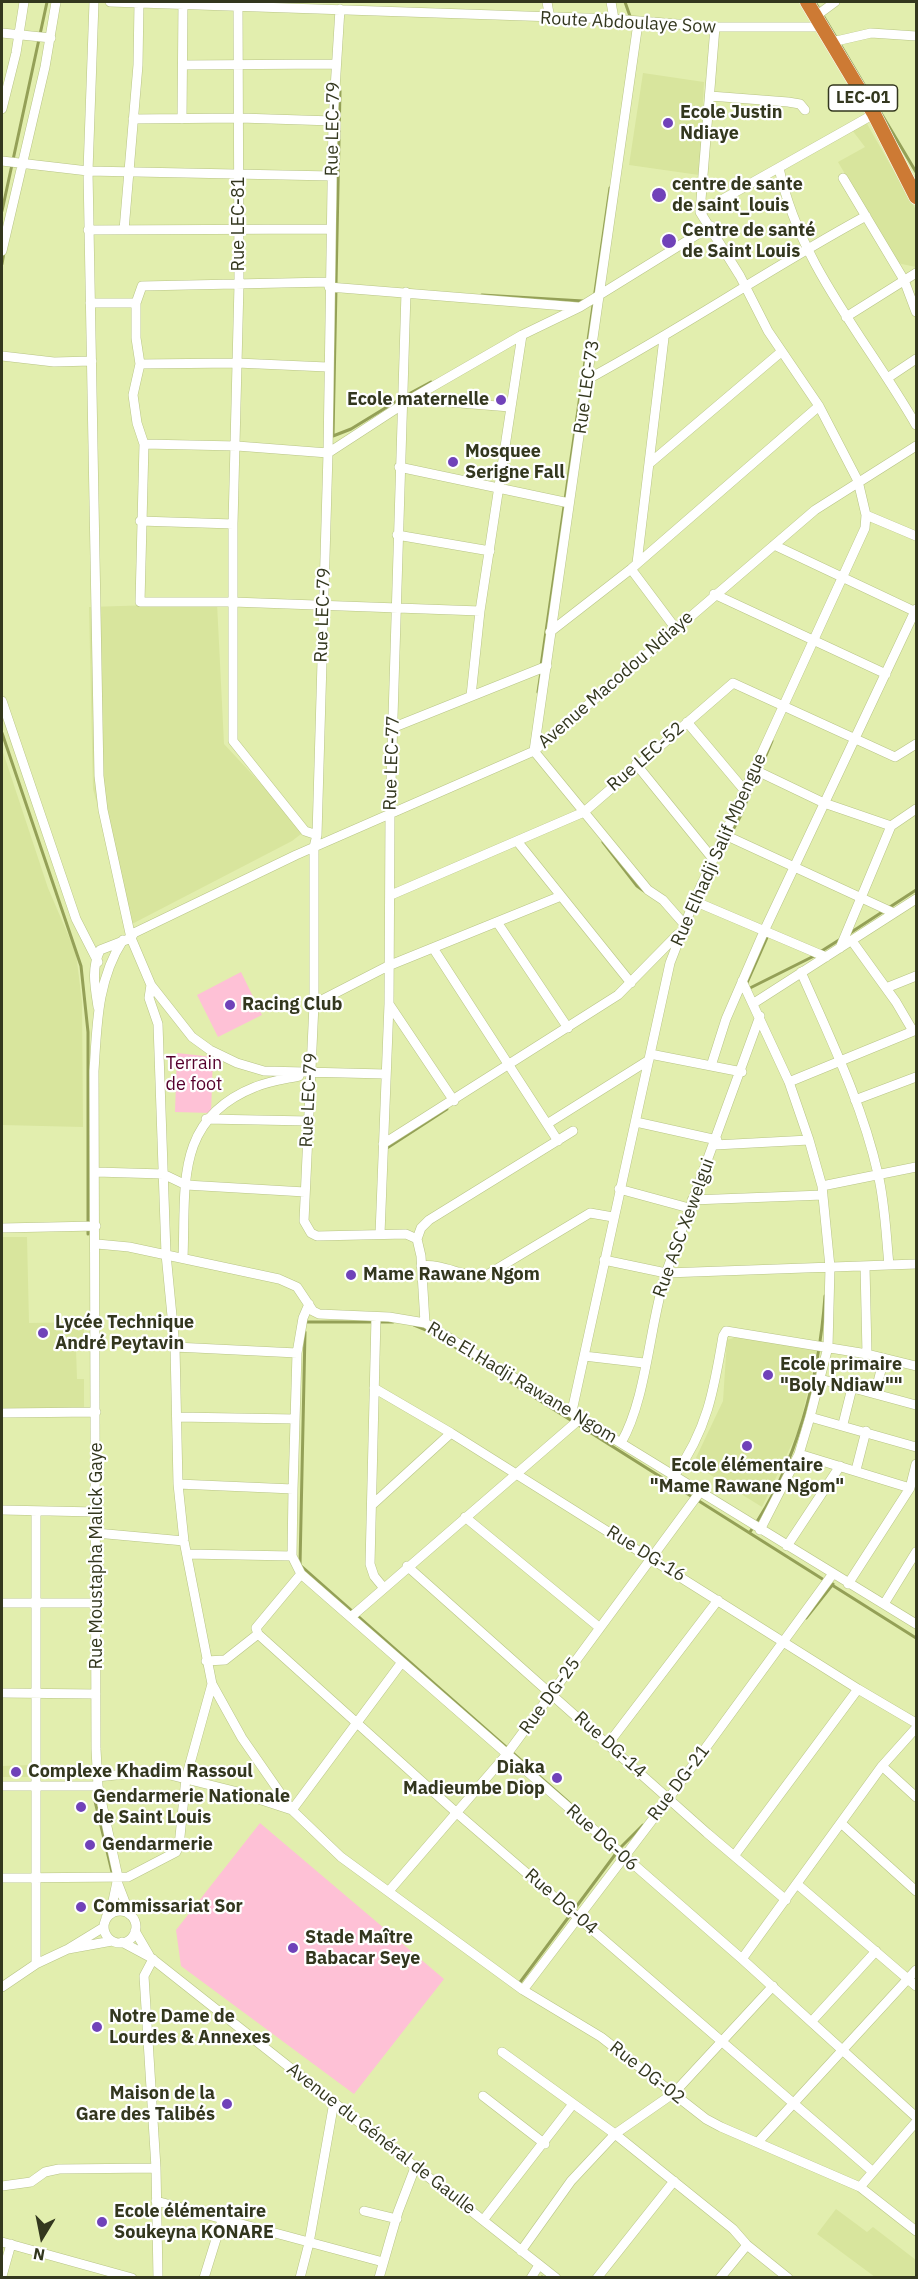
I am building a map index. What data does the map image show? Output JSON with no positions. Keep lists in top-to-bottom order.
{
  "streets": {
    "highway": ["LEC-01"],
    "street": [
      "Route Abdoulaye Sow",
      "Rue LEC-79",
      "Rue LEC-81",
      "Rue LEC-73",
      "Avenue Macodou Ndiaye",
      "Rue LEC-52",
      "Rue LEC-77",
      "Rue Elhadji Salif Mbengue",
      "Rue ASC Xewelgui",
      "Rue El Hadji Rawane Ngom",
      "Rue DG-16",
      "Rue Moustapha Malick Gaye",
      "Rue DG-25",
      "Rue DG-14",
      "Rue DG-21",
      "Rue DG-06",
      "Rue DG-04",
      "Rue DG-02",
      "Avenue du Général de Gaulle"
    ]
  },
  "crossings": [
    ["Route Abdoulaye Sow", "LEC-01"],
    ["Route Abdoulaye Sow", "Rue LEC-79"],
    ["Route Abdoulaye Sow", "Rue LEC-81"],
    ["Route Abdoulaye Sow", "Rue LEC-73"],
    ["Rue LEC-79", "Rue LEC-81"],
    ["Rue LEC-79", "Avenue Macodou Ndiaye"],
    ["Rue LEC-79", "Rue LEC-77"],
    ["Rue LEC-73", "Avenue Macodou Ndiaye"],
    ["Avenue Macodou Ndiaye", "Rue LEC-77"],
    ["Avenue Macodou Ndiaye", "Rue Elhadji Salif Mbengue"],
    ["Rue LEC-52", "Rue LEC-77"],
    ["Rue LEC-52", "Rue Elhadji Salif Mbengue"],
    ["Rue Elhadji Salif Mbengue", "Rue El Hadji Rawane Ngom"],
    ["Rue ASC Xewelgui", "Rue El Hadji Rawane Ngom"],
    ["Rue El Hadji Rawane Ngom", "Rue Moustapha Malick Gaye"],
    ["Rue El Hadji Rawane Ngom", "Rue DG-25"],
    ["Rue El Hadji Rawane Ngom", "Rue DG-21"],
    ["Rue DG-16", "Rue DG-25"],
    ["Rue DG-16", "Rue DG-21"],
    ["Rue Moustapha Malick Gaye", "Avenue du Général de Gaulle"],
    ["Rue DG-25", "Rue DG-14"],
    ["Rue DG-25", "Rue DG-06"],
    ["Rue DG-25", "Rue DG-04"],
    ["Rue DG-25", "Rue DG-02"],
    ["Rue DG-14", "Rue DG-21"],
    ["Rue DG-21", "Rue DG-06"],
    ["Rue DG-21", "Rue DG-04"],
    ["Rue DG-21", "Rue DG-02"]
  ],
  "parks": ["Terrain de foot"],
  "places": [
    "Ecole Justin Ndiaye",
    "centre de sante de saint_louis",
    "Centre de santé de Saint Louis",
    "Ecole maternelle",
    "Mosquee Serigne Fall",
    "Racing Club",
    "Mame Rawane Ngom",
    "Lycée Technique André Peytavin",
    "Ecole primaire \"Boly Ndiaw\"\"",
    "Ecole élémentaire \"Mame Rawane Ngom\"",
    "Complexe Khadim Rassoul",
    "Diaka Madieumbe Diop",
    "Gendarmerie Nationale de Saint Louis",
    "Gendarmerie",
    "Commissariat Sor",
    "Stade Maître Babacar Seye",
    "Notre Dame de Lourdes & Annexes",
    "Maison de la Gare des Talibés",
    "Ecole élémentaire Soukeyna KONARE"
  ],
  "north": "bottom"
}
